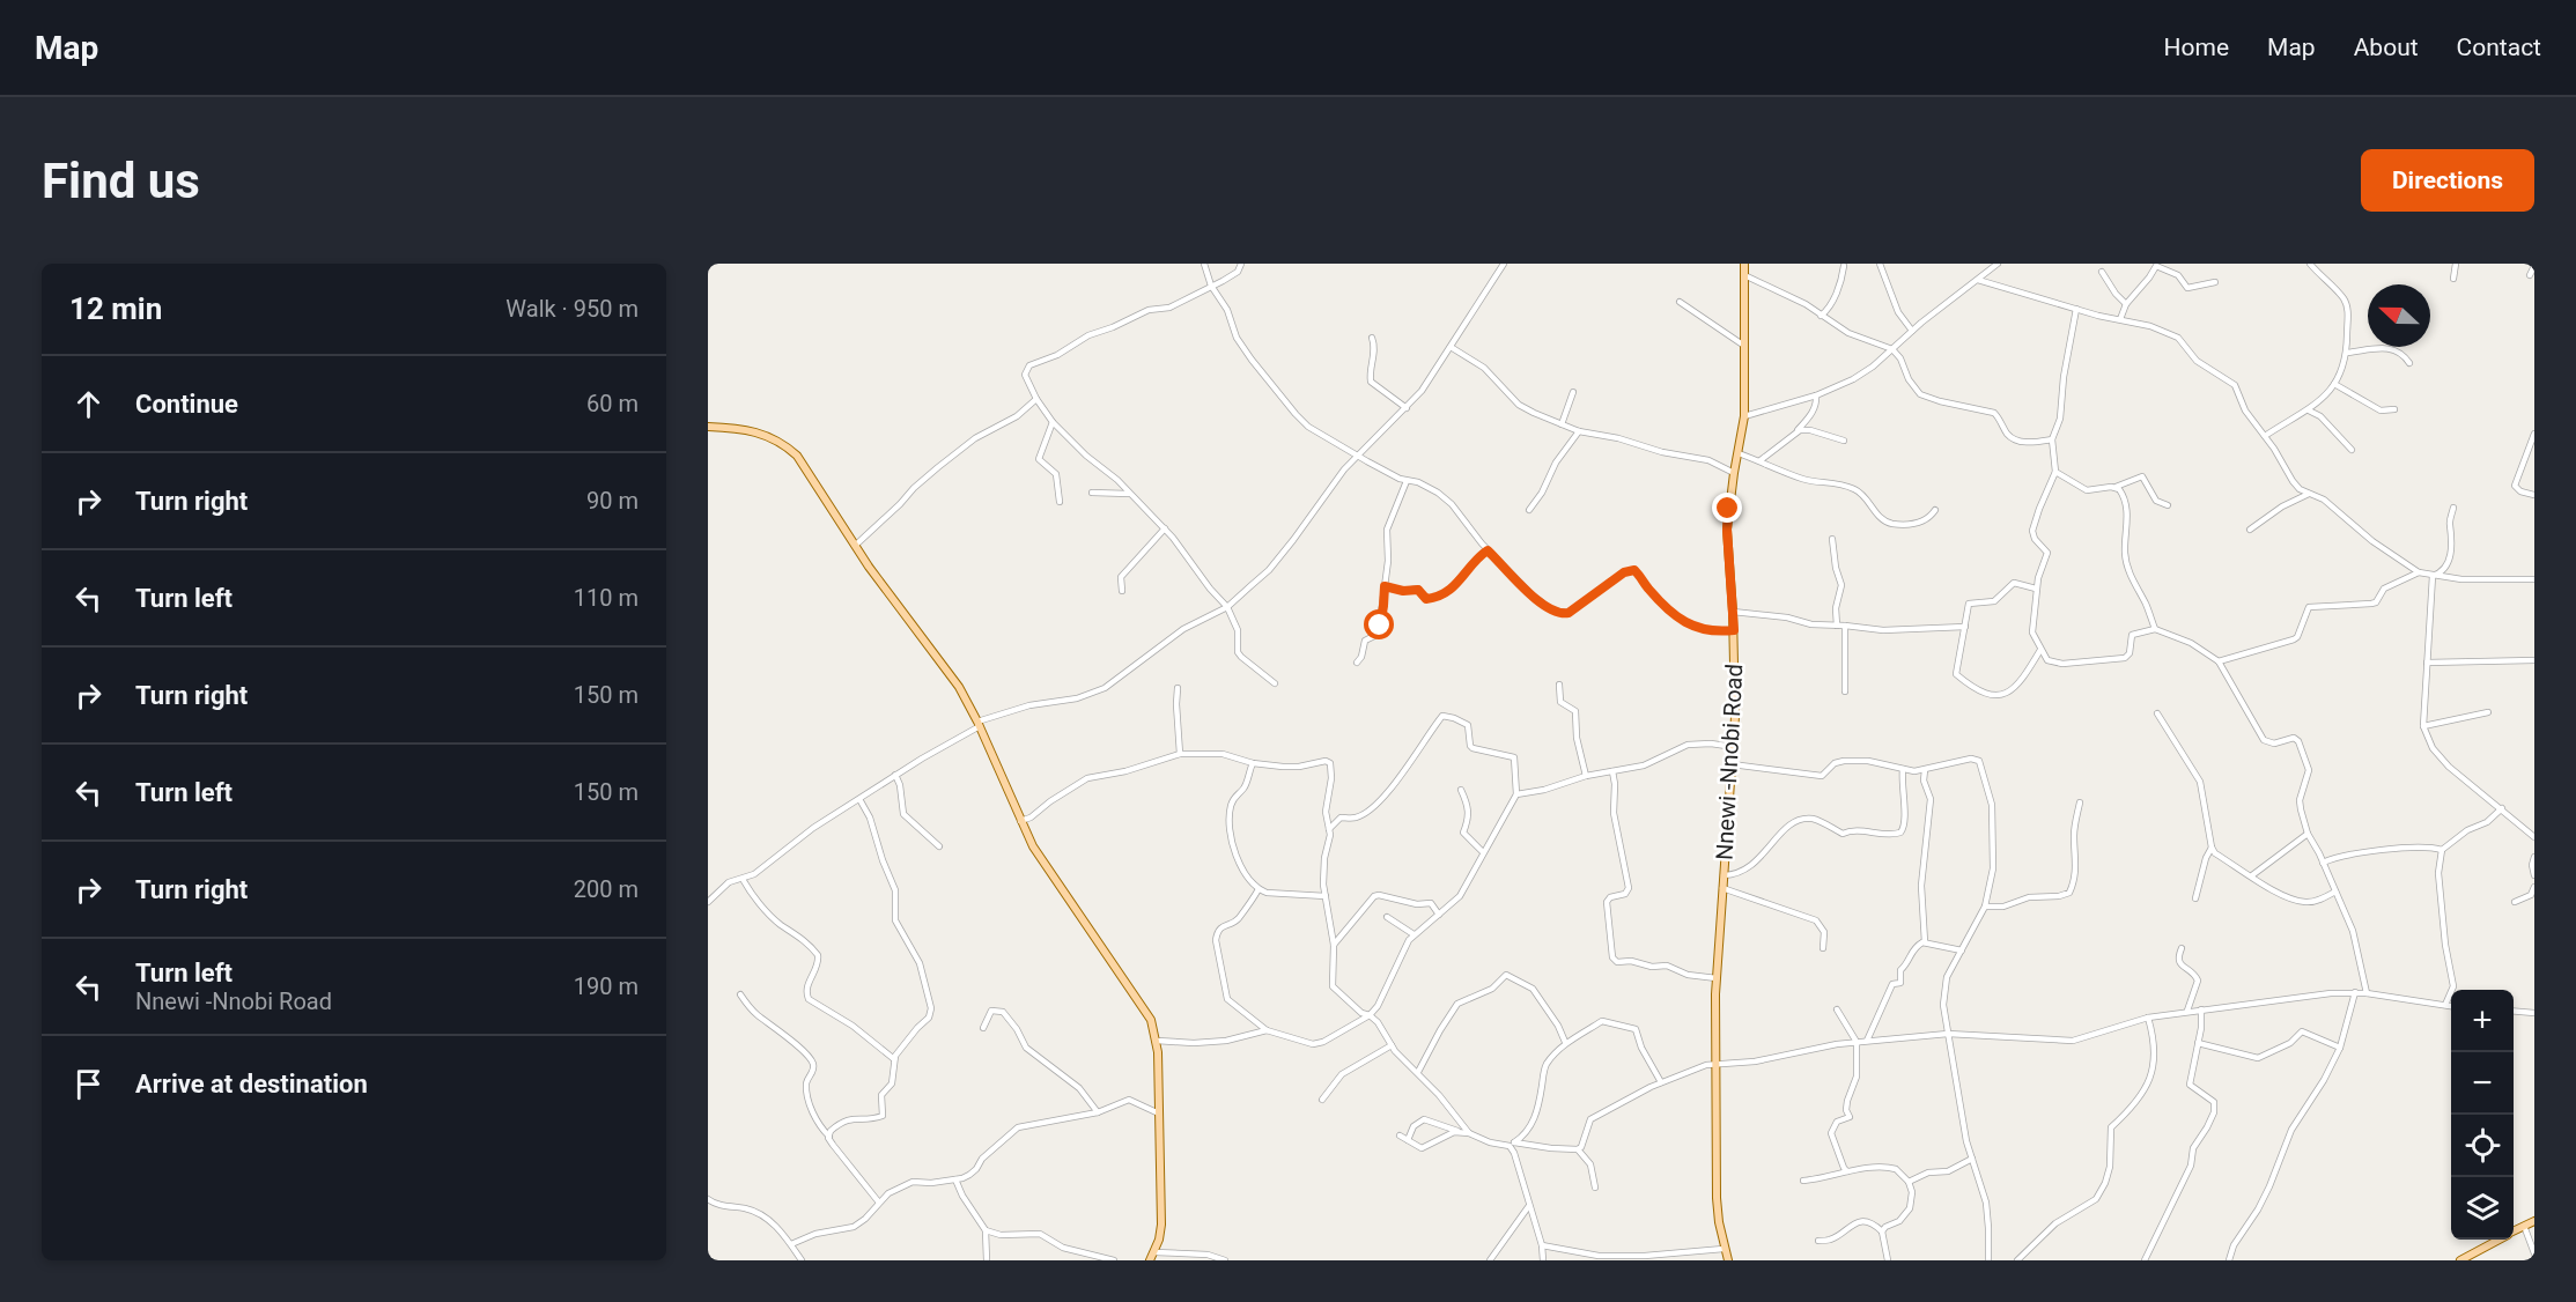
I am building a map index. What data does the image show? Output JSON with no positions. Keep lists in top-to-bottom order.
{
  "streets": {
    "main road": ["Nnewi -Nnobi Road"]
  },
  "north": "left",
  "page": {
    "header": "Map",
    "nav": [
      "Home",
      "Map",
      "About",
      "Contact"
    ],
    "buttons": "Directions",
    "title": "Find us",
    "heading": ["12 min", "Walk · 950 m"],
    "list": [
      ["Continue", "60 m"],
      ["Turn right", "90 m"],
      ["Turn left", "110 m"],
      ["Turn right", "150 m"],
      ["Turn left", "150 m"],
      ["Turn right", "200 m"],
      ["Turn left", "Nnewi -Nnobi Road", "190 m"],
      "Arrive at destination"
    ],
    "map_buttons": ["+", "−"]
  }
}
